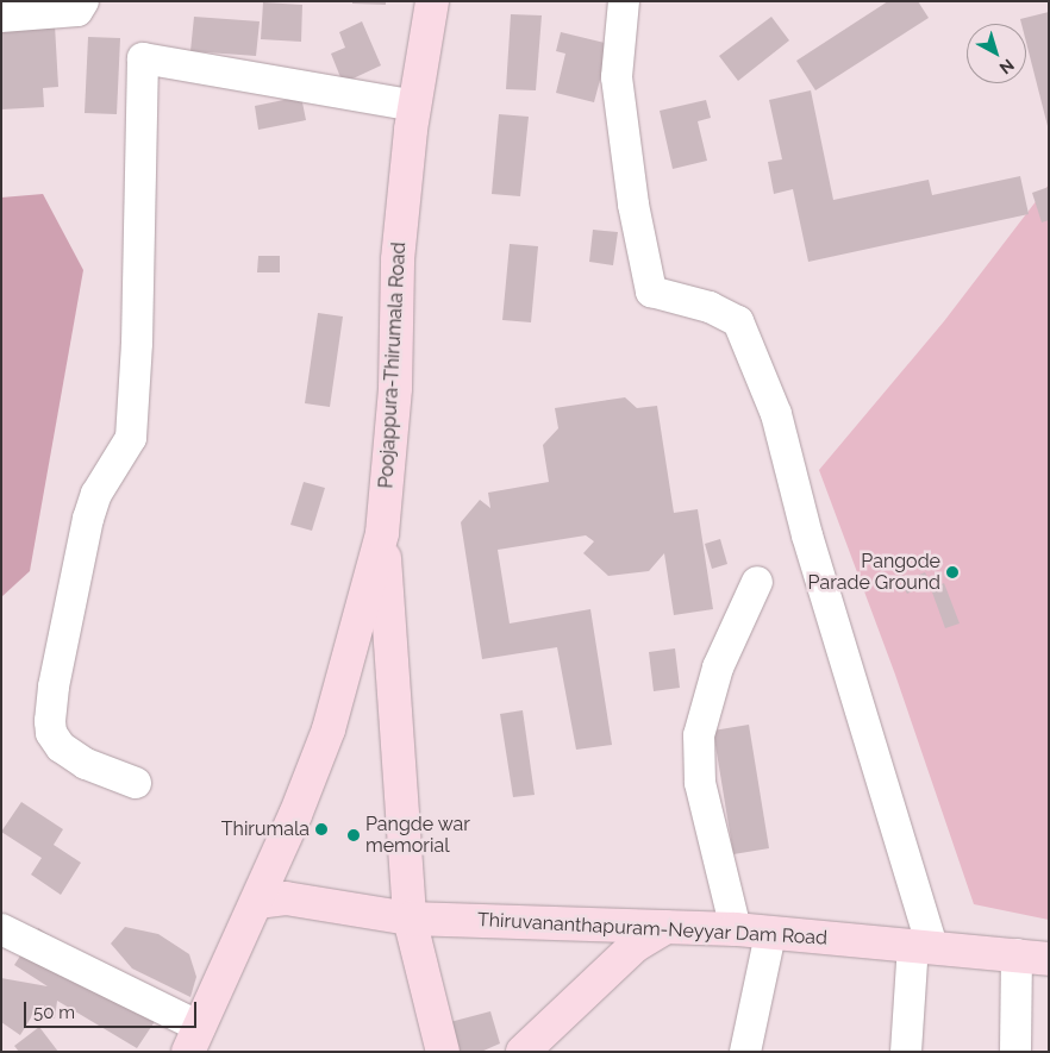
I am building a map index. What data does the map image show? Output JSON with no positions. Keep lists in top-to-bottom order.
{
  "streets": {
    "main road": ["Poojappura-Thirumala Road", "Thiruvananthapuram-Neyyar Dam Road"]
  },
  "crossings": [
    ["Poojappura-Thirumala Road", "Thiruvananthapuram-Neyyar Dam Road"]
  ],
  "places": ["Pangode Parade Ground", "Thirumala", "Pangde war memorial"],
  "scale_bar": "50 m",
  "north": "bottom right"
}
